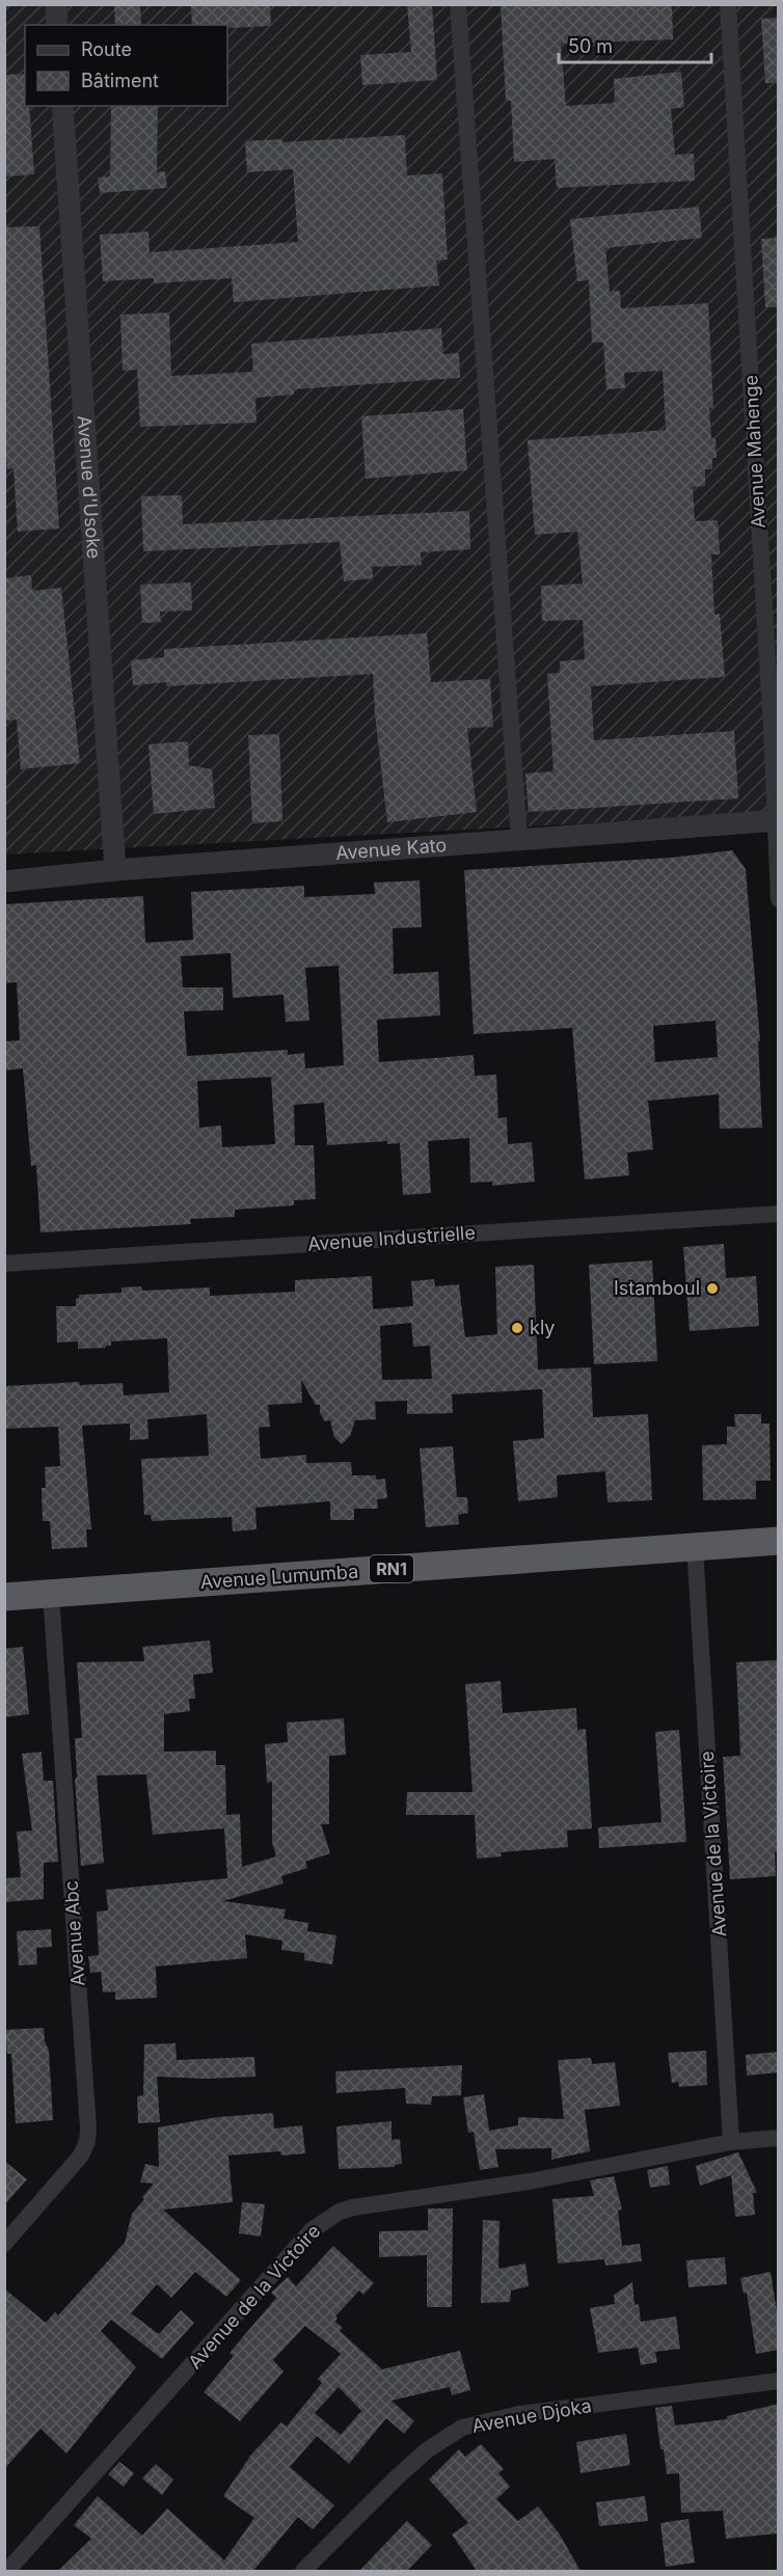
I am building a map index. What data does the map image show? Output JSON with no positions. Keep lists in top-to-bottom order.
{
  "streets": {
    "highway": ["RN1", "Avenue Lumumba"],
    "street": [
      "Avenue Mahenge",
      "Avenue d'Usoke",
      "Avenue Kato",
      "Avenue Industrielle",
      "Avenue de la Victoire",
      "Avenue Abc",
      "Avenue Djoka"
    ]
  },
  "crossings": [
    ["Avenue Mahenge", "Avenue Kato"],
    ["Avenue d'Usoke", "Avenue Kato"],
    ["Avenue Lumumba", "Avenue de la Victoire"],
    ["Avenue Lumumba", "Avenue Abc"]
  ],
  "places": ["Istamboul", "kly"],
  "legend": ["Route", "Bâtiment"],
  "scale_bar": "50 m"
}
